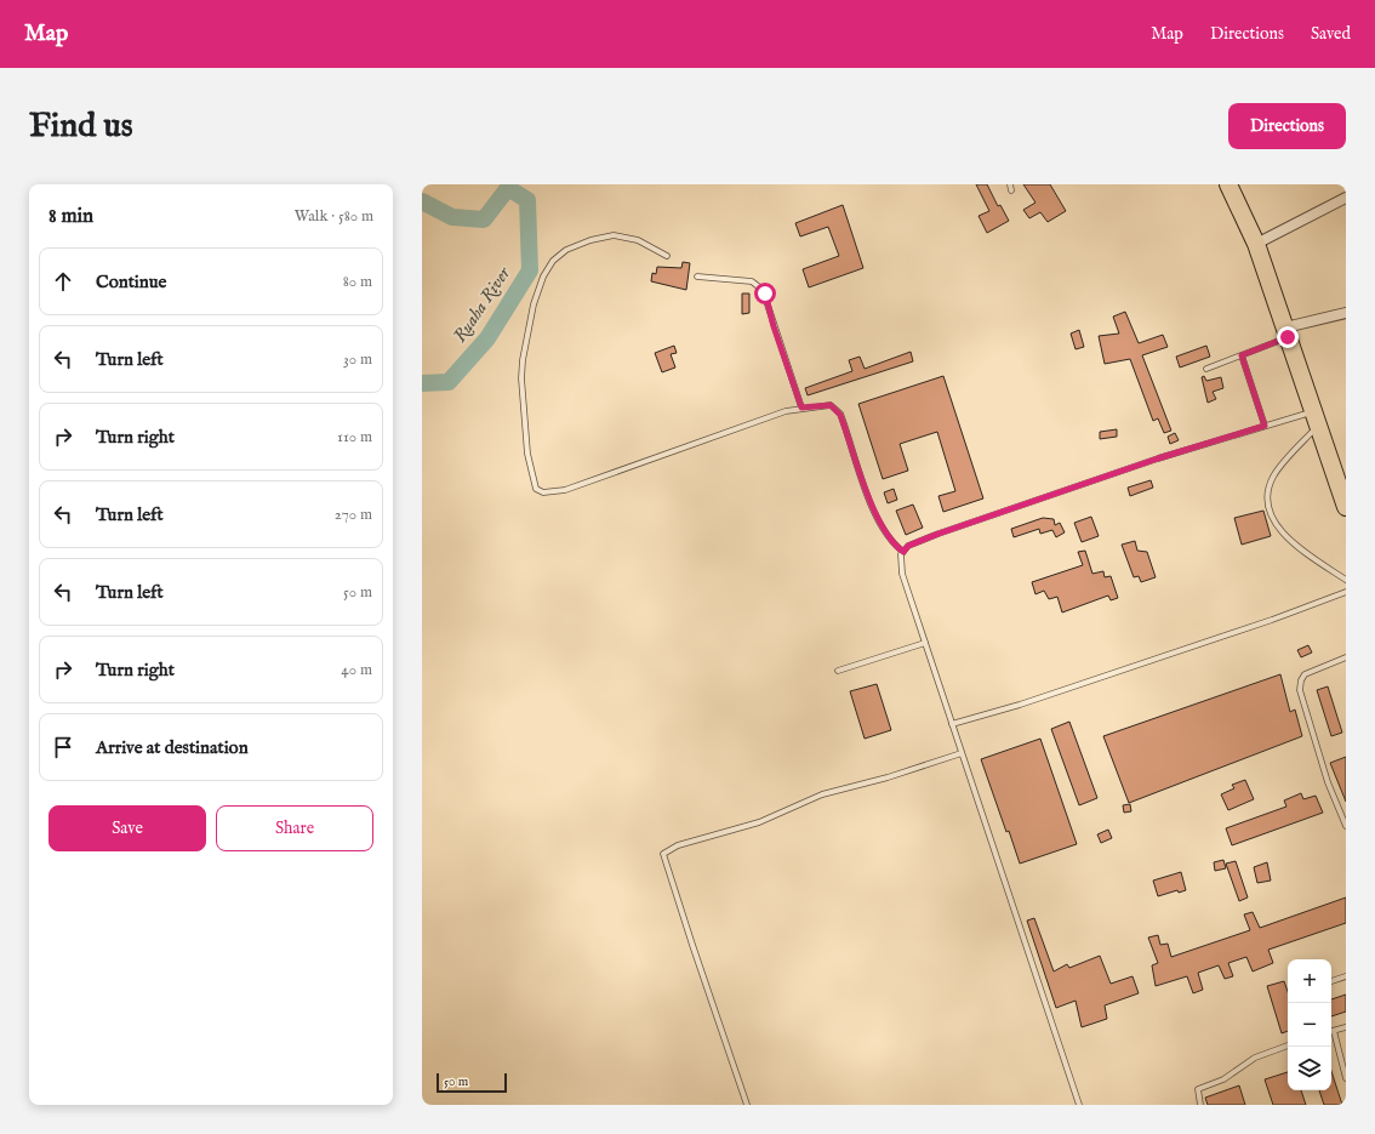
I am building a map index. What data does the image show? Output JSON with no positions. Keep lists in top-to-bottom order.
{
  "water": ["Ruaha River"],
  "scale_bar": "50 m",
  "page": {
    "header": "Map",
    "nav": ["Map", "Directions", "Saved"],
    "buttons": [
      "Directions",
      ["Save", "Share"]
    ],
    "title": "Find us",
    "heading": ["8 min", "Walk · 580 m"],
    "list": [
      ["Continue", "80 m"],
      ["Turn left", "30 m"],
      ["Turn right", "110 m"],
      ["Turn left", "270 m"],
      ["Turn left", "50 m"],
      ["Turn right", "40 m"],
      "Arrive at destination"
    ],
    "map_buttons": ["+", "−"],
    "scale": "50 m"
  }
}
